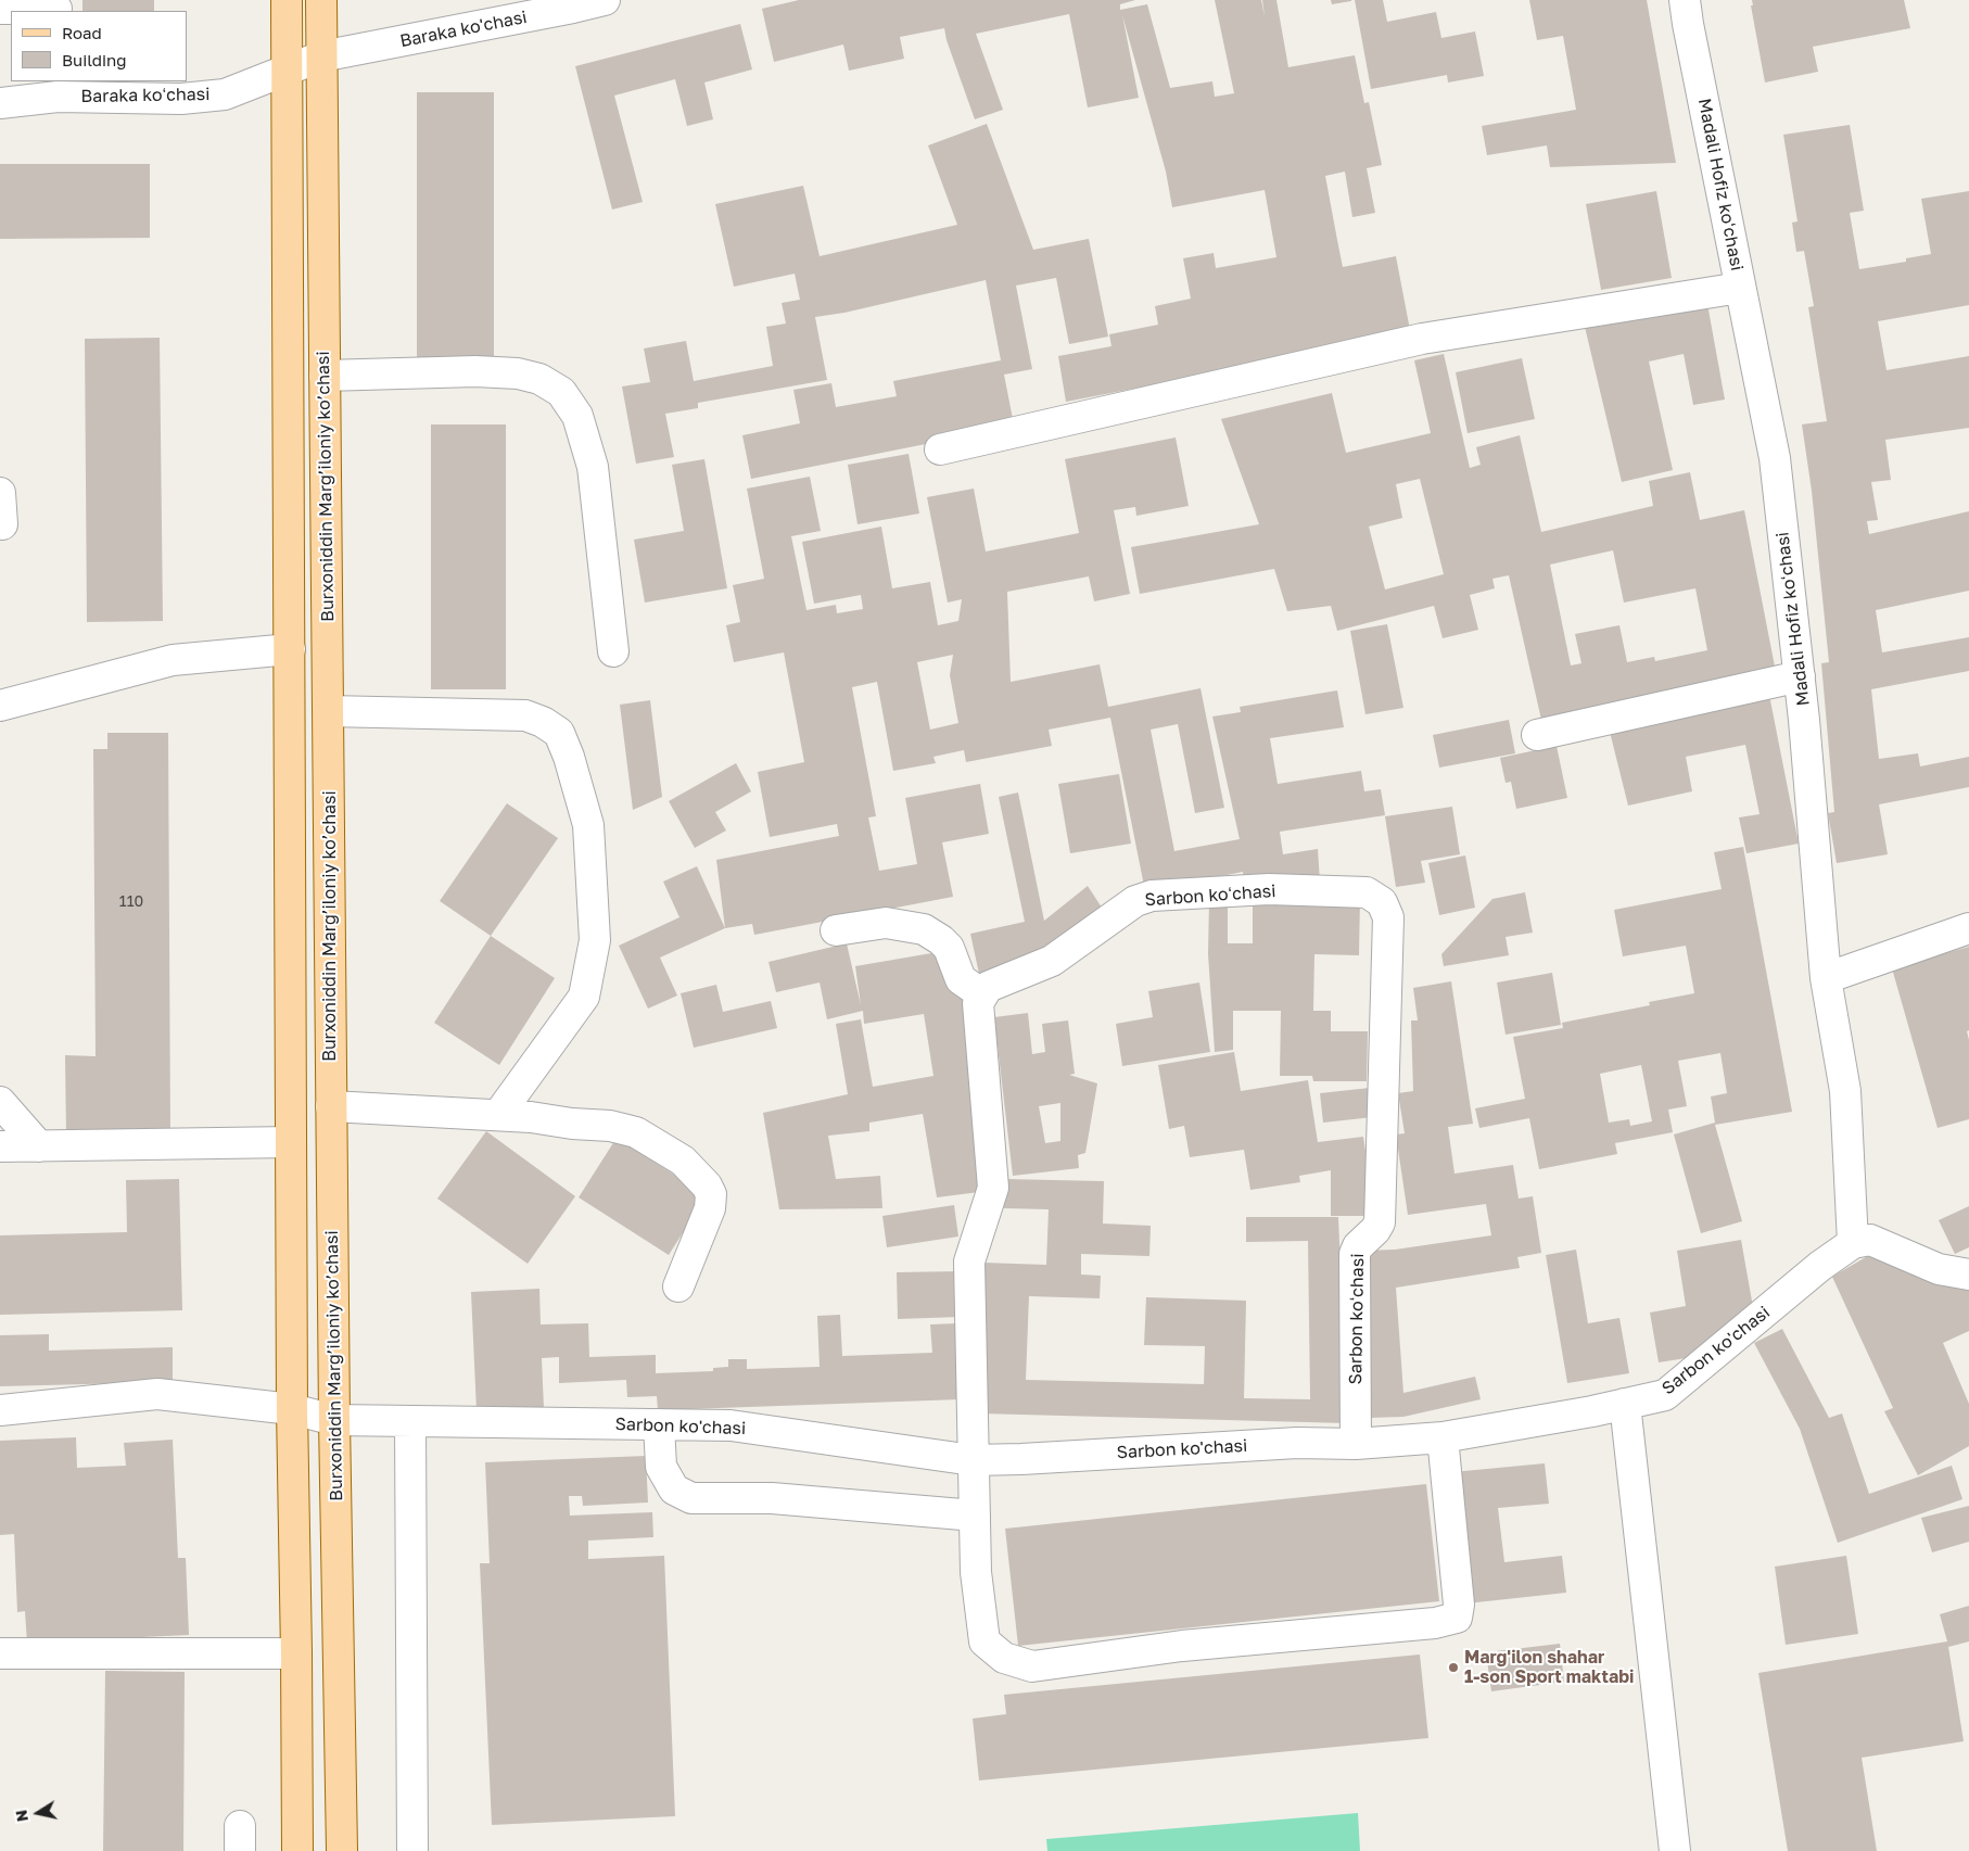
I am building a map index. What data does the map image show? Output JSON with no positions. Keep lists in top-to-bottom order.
{
  "streets": {
    "main road": ["Burxoniddin Marg’iloniy ko’chasi"],
    "street": [
      "Baraka ko'chasi",
      "Baraka koʻchasi",
      "Madali Hofiz koʻchasi",
      "Sarbon koʻchasi",
      "Sarbon ko'chasi"
    ]
  },
  "crossings": [
    ["Baraka ko'chasi", "Baraka koʻchasi"],
    ["Baraka ko'chasi", "Burxoniddin Marg’iloniy ko’chasi"],
    ["Baraka koʻchasi", "Burxoniddin Marg’iloniy ko’chasi"],
    ["Madali Hofiz koʻchasi", "Sarbon ko'chasi"],
    ["Burxoniddin Marg’iloniy ko’chasi", "Sarbon ko'chasi"],
    ["Sarbon koʻchasi", "Sarbon ko'chasi"]
  ],
  "places": ["Marg'ilon shahar 1-son Sport maktabi"],
  "house_numbers": ["110"],
  "legend": ["Road", "Building"],
  "north": "left"
}
